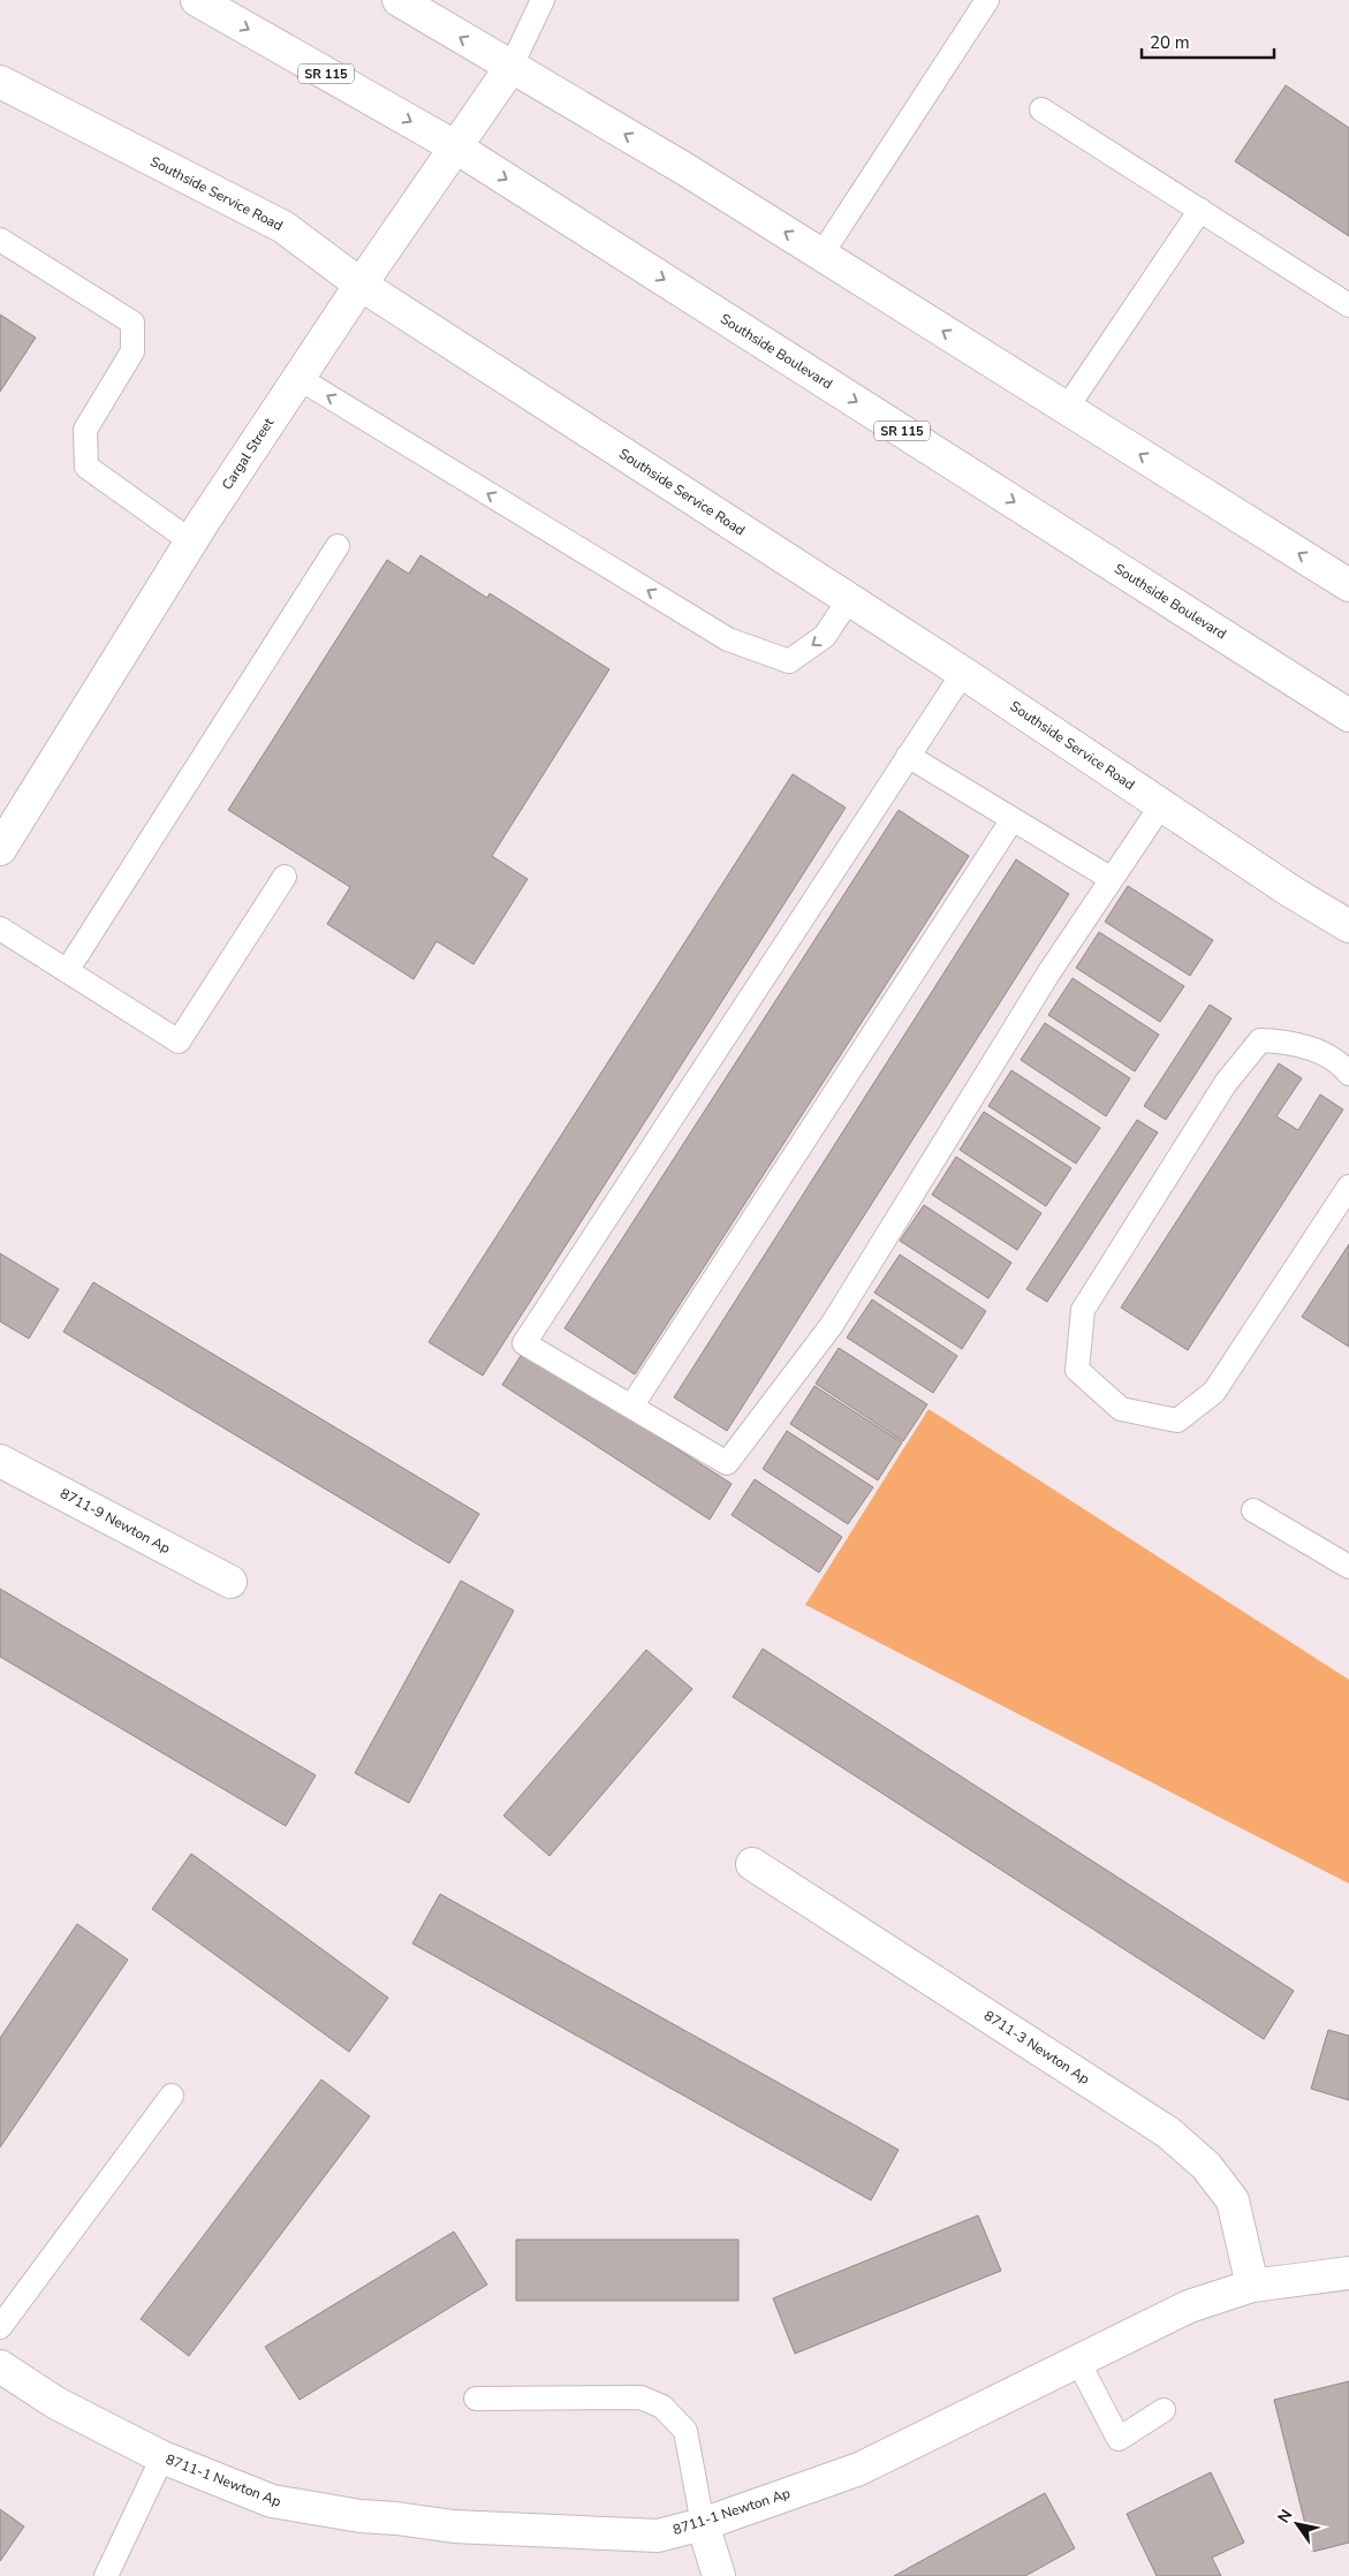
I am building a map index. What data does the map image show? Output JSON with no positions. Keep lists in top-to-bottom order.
{
  "streets": {
    "main road": [
      "SR 115",
      "Southside Service Road",
      "Southside Boulevard",
      "Cargal Street",
      "8711-9 Newton Ap",
      "8711-3 Newton Ap",
      "8711-1 Newton Ap"
    ]
  },
  "crossings": [
    ["Southside Service Road", "Cargal Street"],
    ["Southside Boulevard", "Cargal Street"],
    ["8711-3 Newton Ap", "8711-1 Newton Ap"]
  ],
  "scale_bar": "20 m",
  "north": "top left"
}
